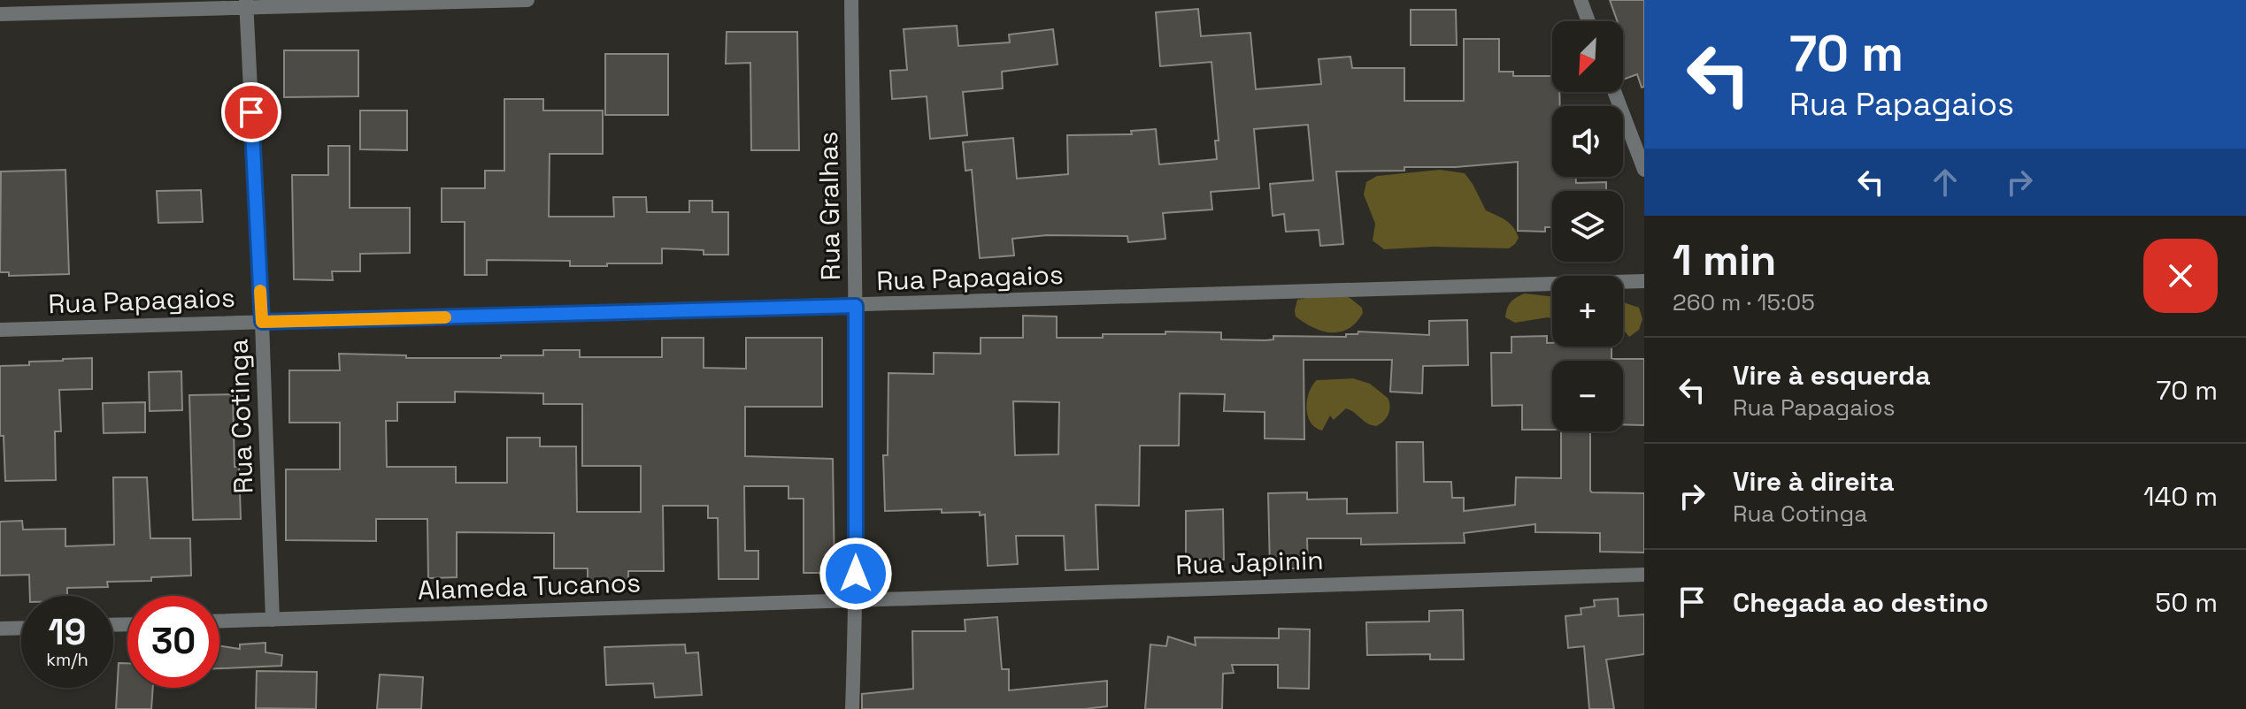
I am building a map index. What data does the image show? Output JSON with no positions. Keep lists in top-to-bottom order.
{
  "streets": {
    "street": [
      "Rua Gralhas",
      "Rua Papagaios",
      "Rua Cotinga",
      "Rua Japinin",
      "Alameda Tucanos"
    ]
  },
  "crossings": [
    ["Rua Gralhas", "Rua Papagaios"],
    ["Rua Gralhas", "Rua Japinin"],
    ["Rua Gralhas", "Alameda Tucanos"],
    ["Rua Papagaios", "Rua Cotinga"],
    ["Rua Cotinga", "Alameda Tucanos"],
    ["Rua Japinin", "Alameda Tucanos"]
  ],
  "north": "bottom left",
  "page": {
    "turn": ["70 m", "Rua Papagaios"],
    "map_buttons": ["+", "−"],
    "heading": ["1 min", "260 m · 15:05"],
    "list": [
      {
        "name": "Vire à esquerda",
        "note": "Rua Papagaios",
        "value": "70 m"
      },
      {
        "name": "Vire à direita",
        "note": "Rua Cotinga",
        "value": "140 m"
      },
      {
        "name": "Chegada ao destino",
        "value": "50 m"
      }
    ],
    "speed": "19 km/h",
    "limit": "30"
  }
}
